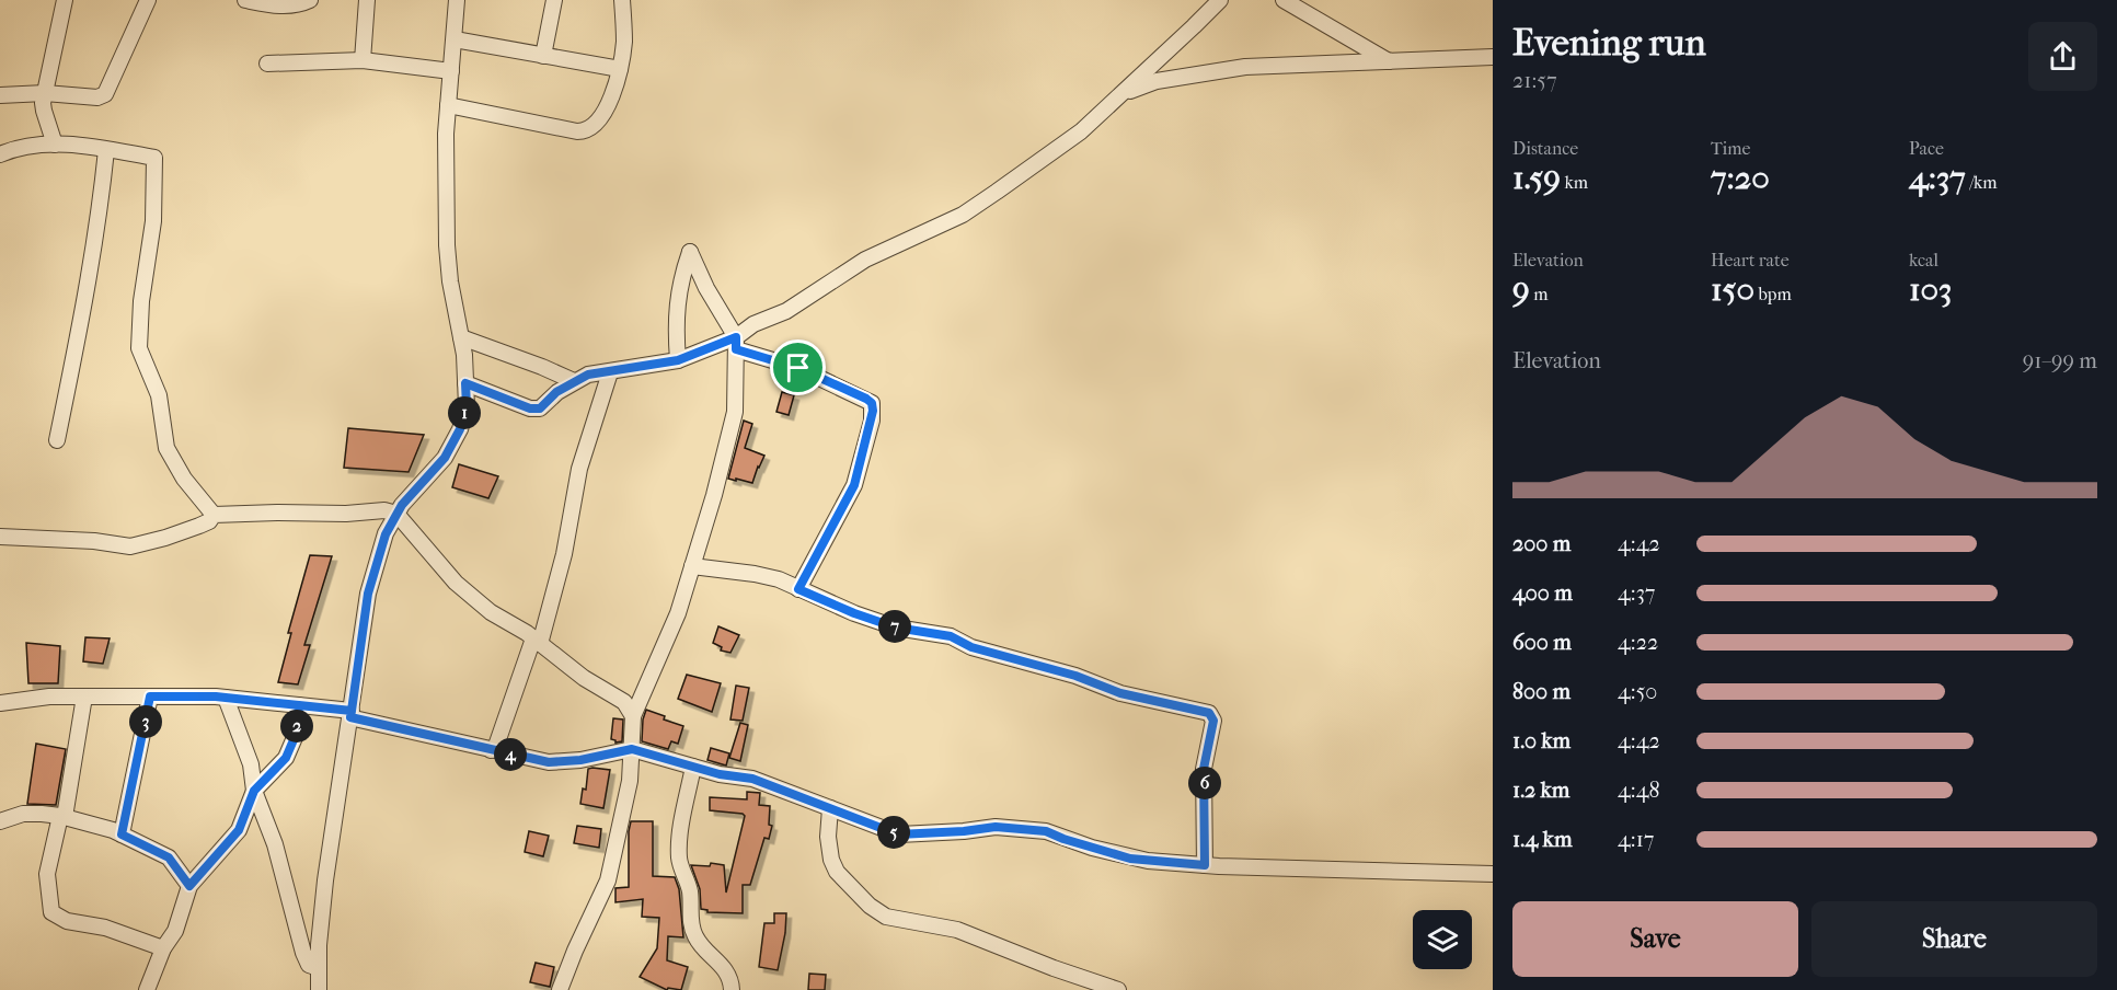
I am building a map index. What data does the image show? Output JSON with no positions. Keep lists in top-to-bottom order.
{
  "page": {
    "heading": ["Evening run", "21:57"],
    "stats": [
      ["Distance", "1.59 km"],
      ["Time", "7:20"],
      ["Pace", "4:37 /km"],
      ["Elevation", "9 m"],
      ["Heart rate", "150 bpm"],
      ["kcal", "103"]
    ],
    "chart": ["Elevation", "91–99 m"],
    "pins": [
      "1",
      "7",
      "3",
      "2",
      "4",
      "6",
      "5"
    ],
    "list": [
      {
        "name": "200 m",
        "note": "4:42"
      },
      {
        "name": "400 m",
        "note": "4:37"
      },
      {
        "name": "600 m",
        "note": "4:22"
      },
      {
        "name": "800 m",
        "note": "4:50"
      },
      {
        "name": "1.0 km",
        "note": "4:42"
      },
      {
        "name": "1.2 km",
        "note": "4:48"
      },
      {
        "name": "1.4 km",
        "note": "4:17"
      }
    ],
    "buttons": ["Save", "Share"]
  }
}
